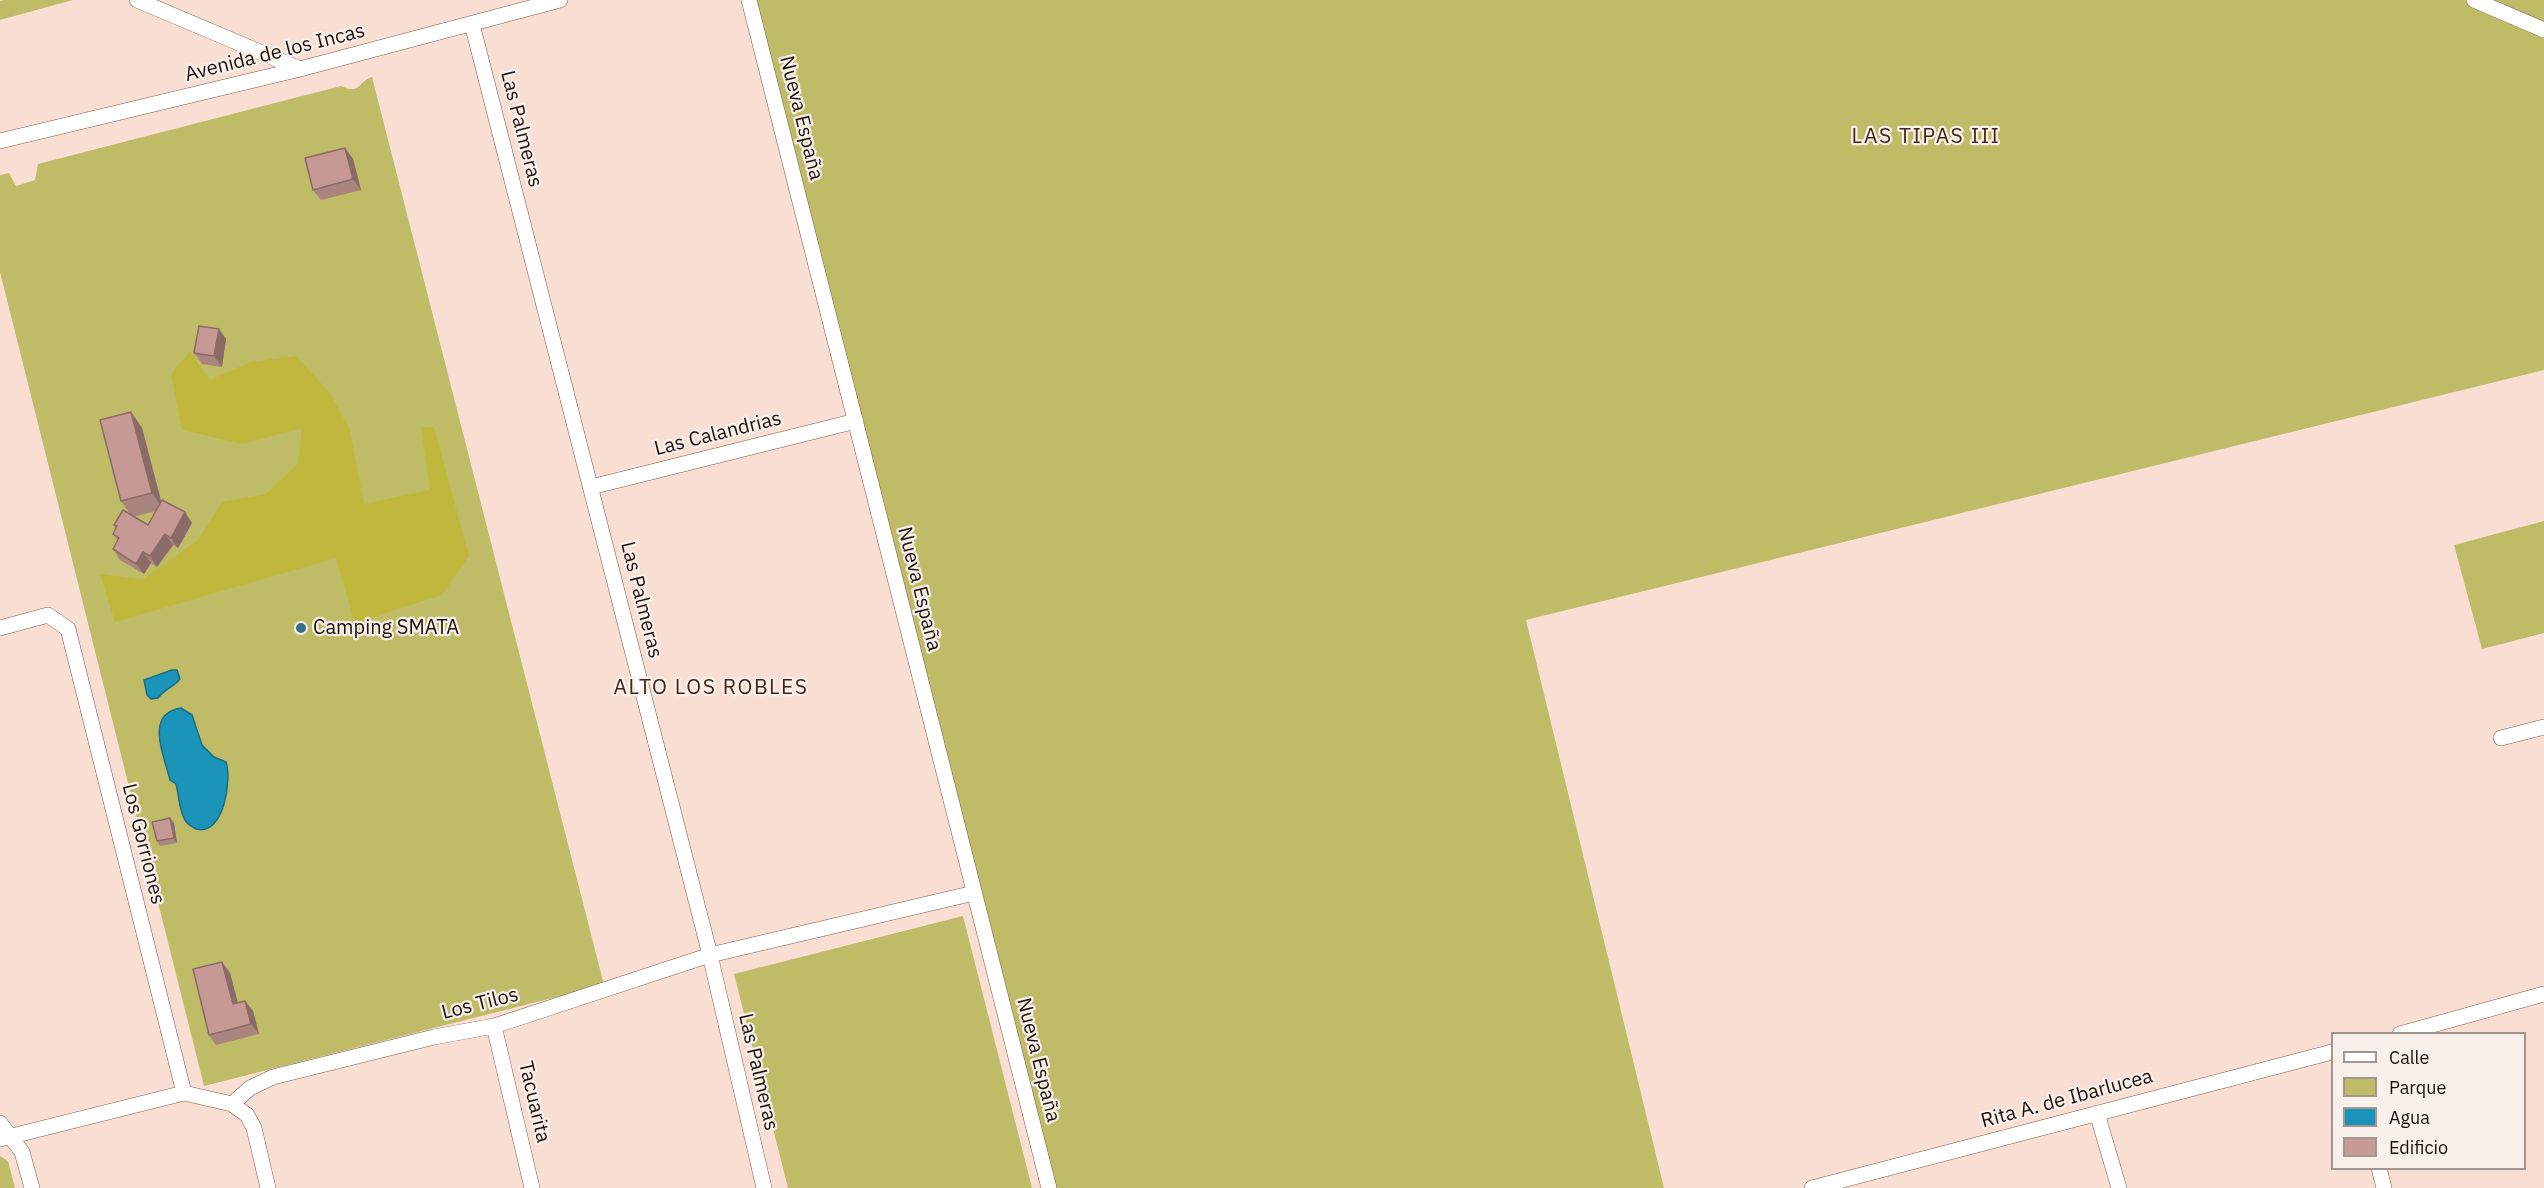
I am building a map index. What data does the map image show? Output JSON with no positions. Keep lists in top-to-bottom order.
{
  "streets": {
    "street": [
      "Avenida de los Incas",
      "Nueva España",
      "Las Palmeras",
      "Las Calandrias",
      "Los Gorriones",
      "Los Tilos",
      "Rita A. de Ibarlucea",
      "Tacuarita"
    ]
  },
  "crossings": [
    ["Avenida de los Incas", "Las Palmeras"],
    ["Nueva España", "Las Calandrias"],
    ["Nueva España", "Los Tilos"],
    ["Las Palmeras", "Las Calandrias"],
    ["Las Palmeras", "Los Tilos"],
    ["Los Tilos", "Tacuarita"]
  ],
  "districts": ["LAS TIPAS III", "ALTO LOS ROBLES"],
  "places": ["Camping SMATA"],
  "legend": [
    "Calle",
    "Parque",
    "Agua",
    "Edificio"
  ]
}
